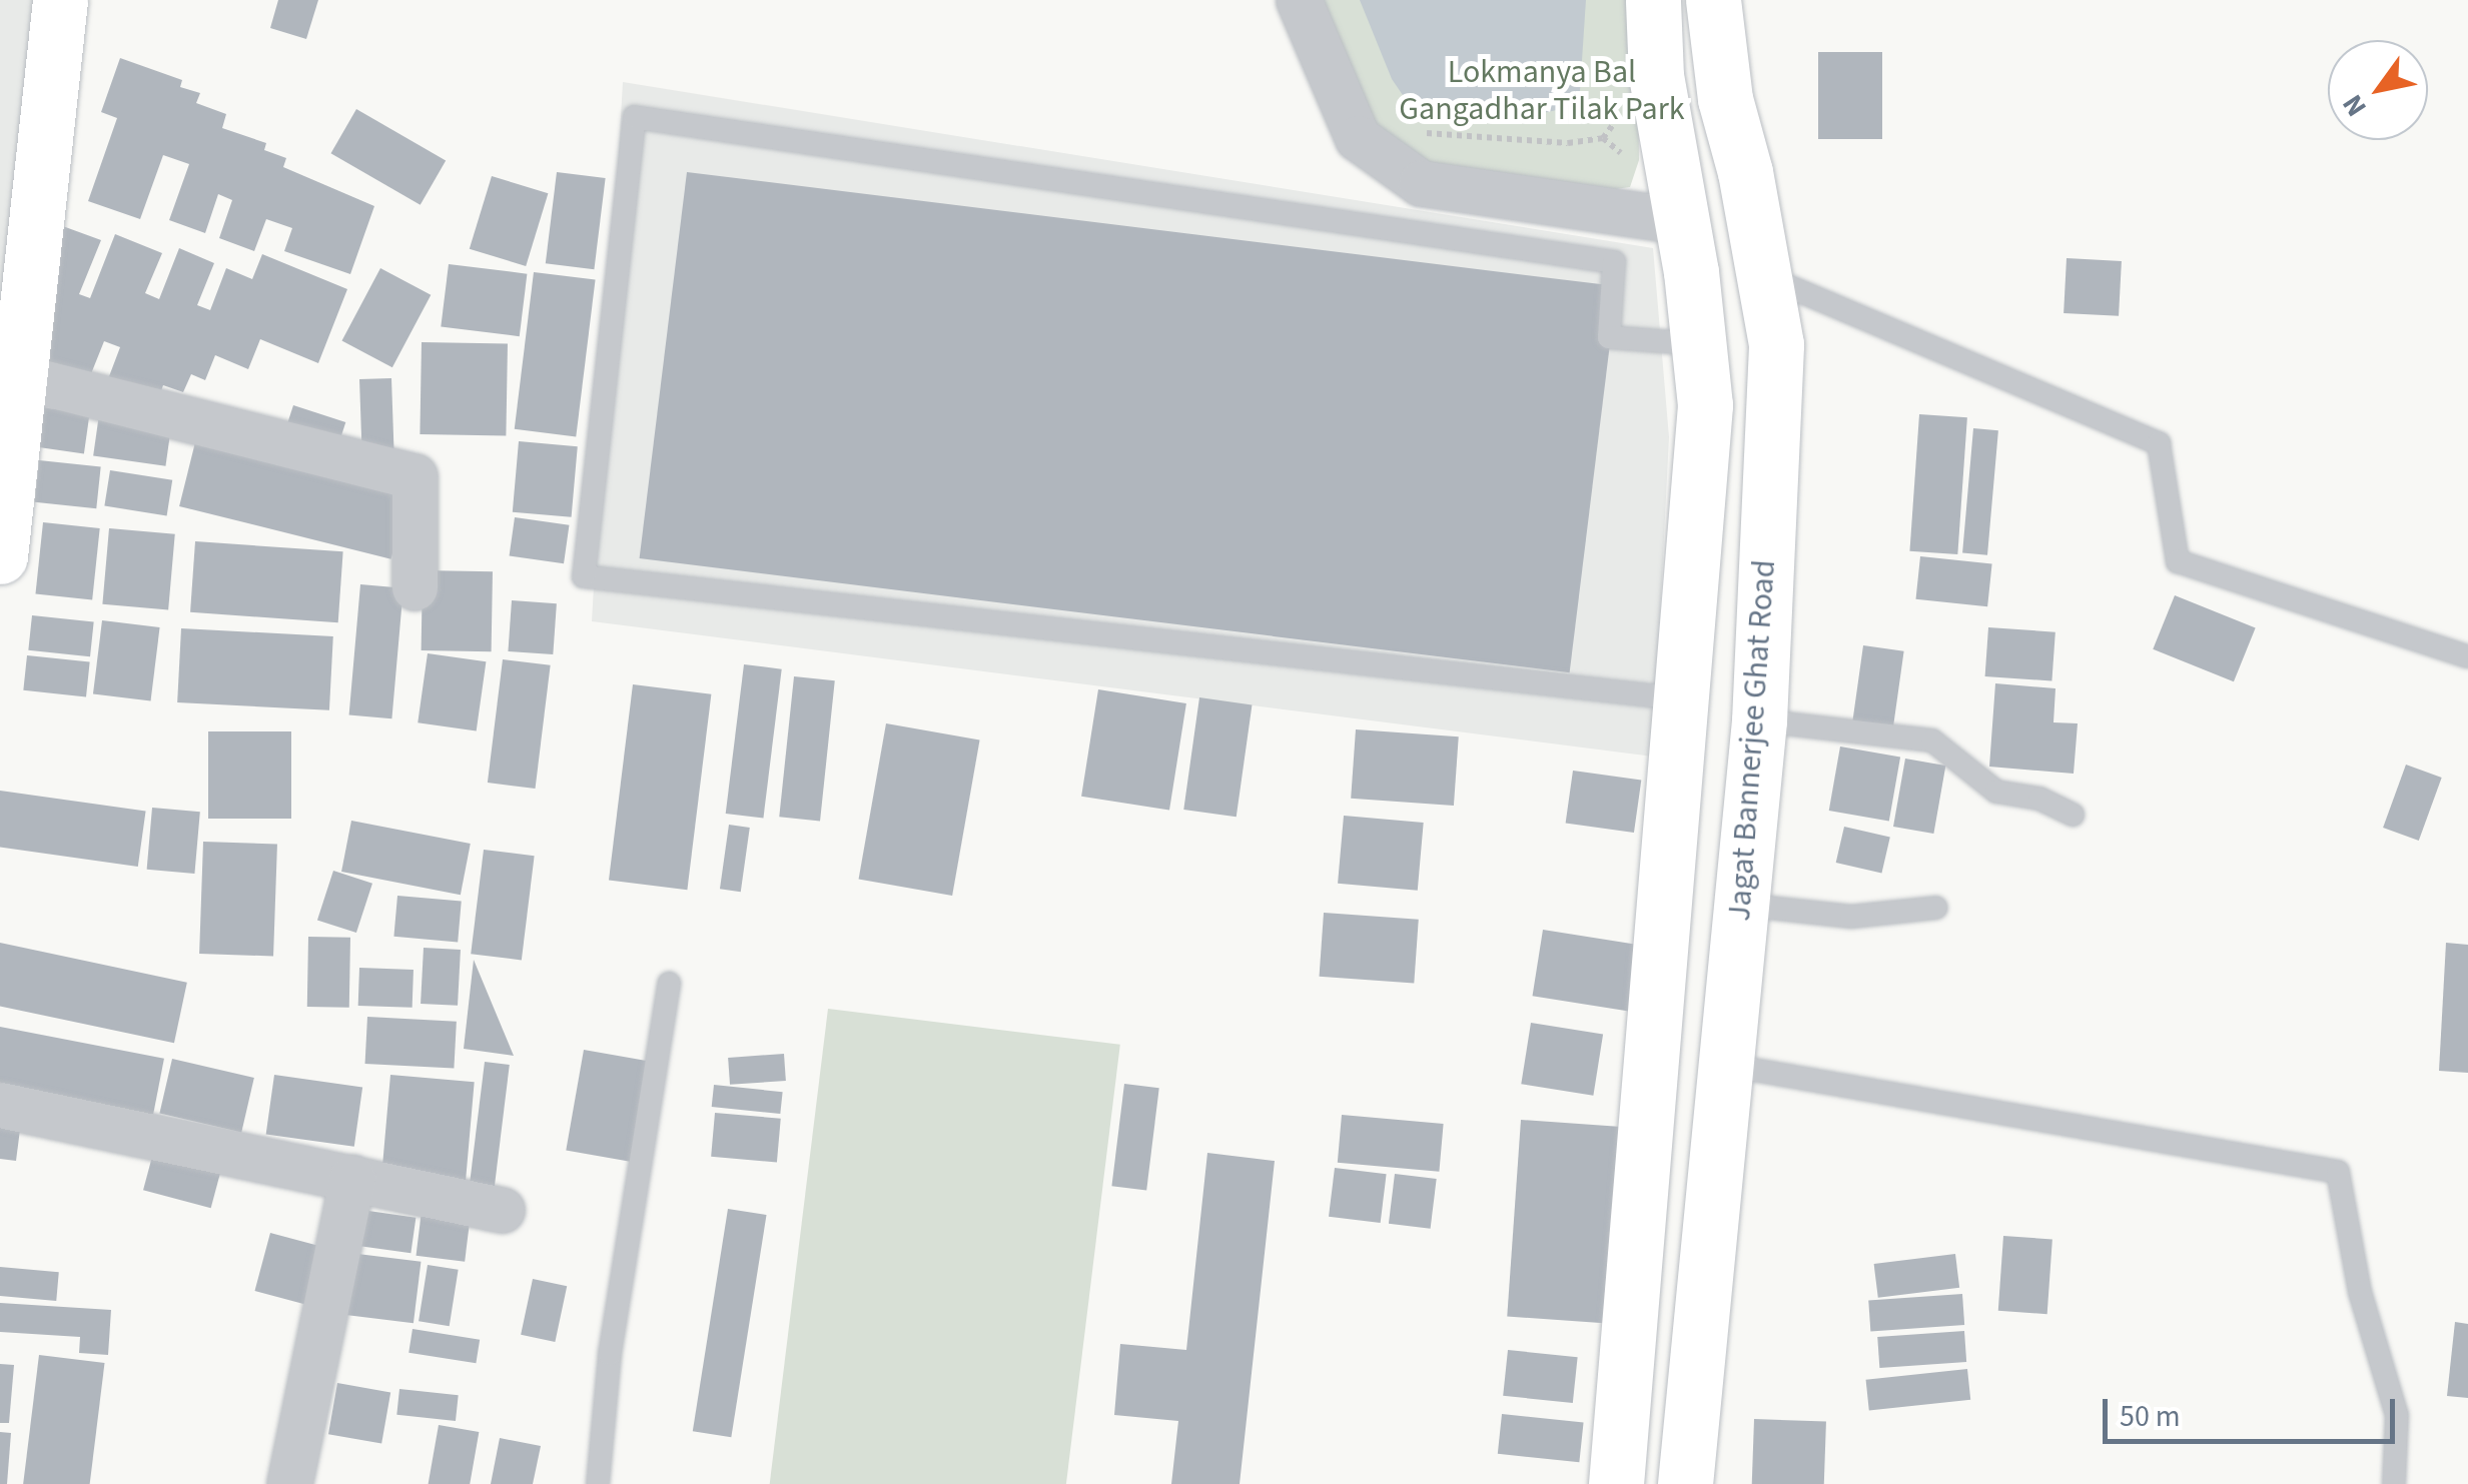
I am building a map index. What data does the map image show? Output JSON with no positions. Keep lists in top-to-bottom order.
{
  "streets": {
    "main road": ["Jagat Bannerjee Ghat Road"]
  },
  "parks": ["Lokmanya Bal Gangadhar Tilak Park"],
  "scale_bar": "50 m",
  "north": "bottom left"
}
